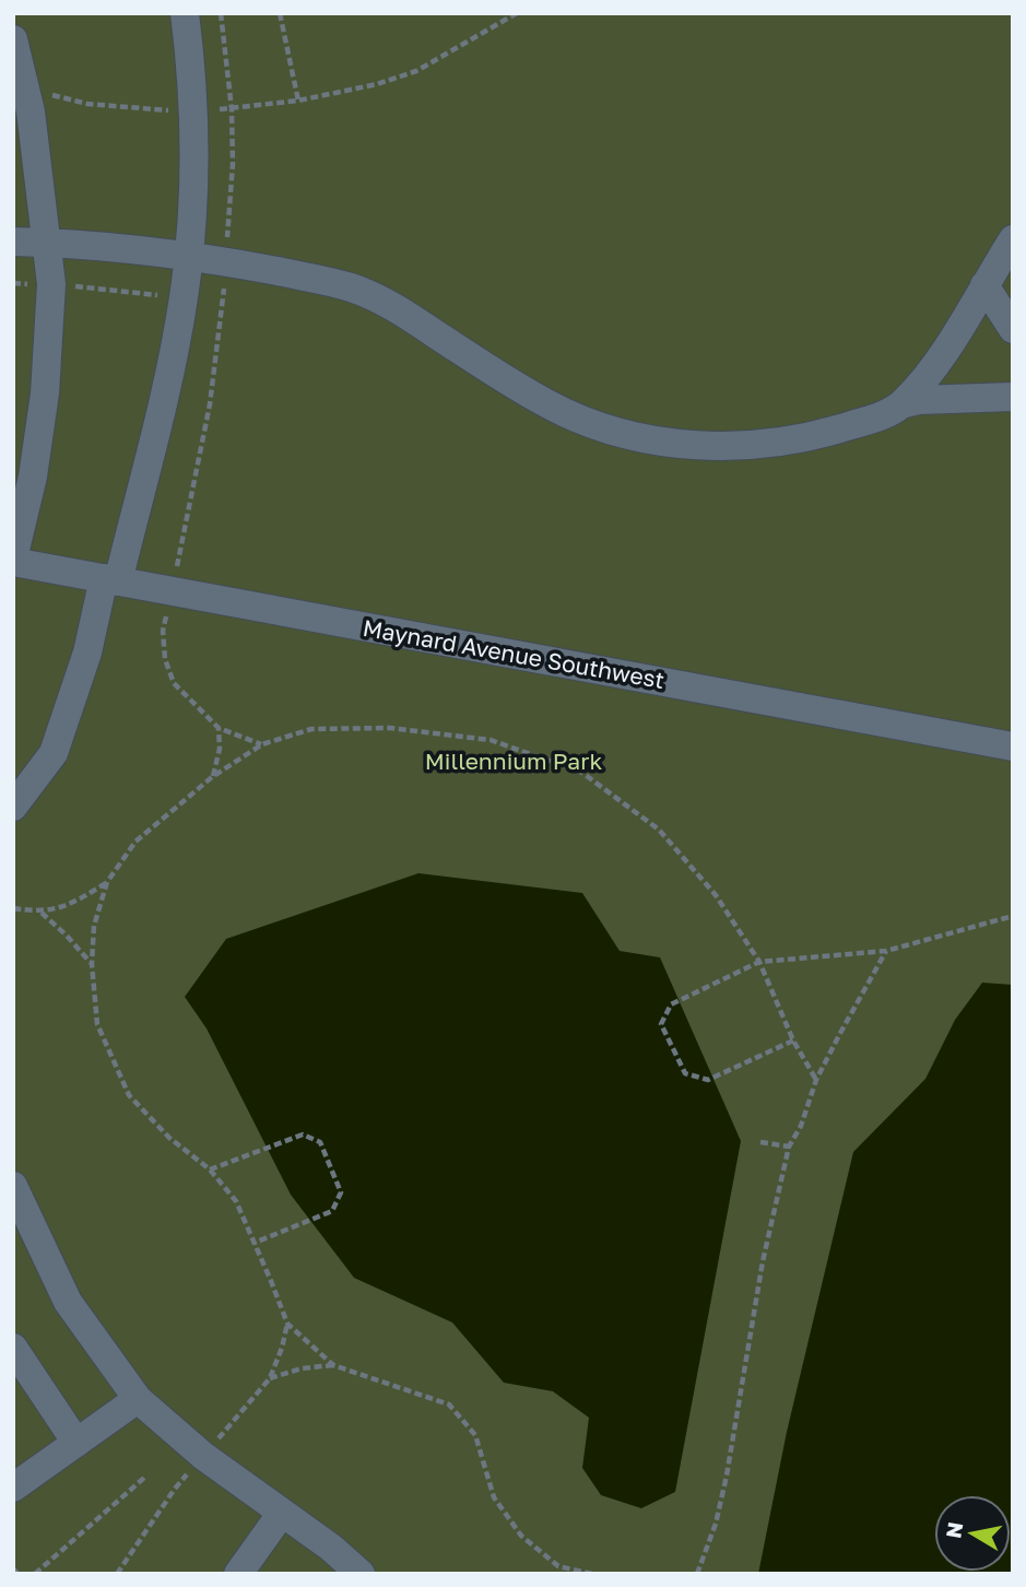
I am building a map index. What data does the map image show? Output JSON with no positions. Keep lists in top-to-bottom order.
{
  "streets": {
    "street": ["Maynard Avenue Southwest"]
  },
  "parks": ["Millennium Park"],
  "north": "left"
}
